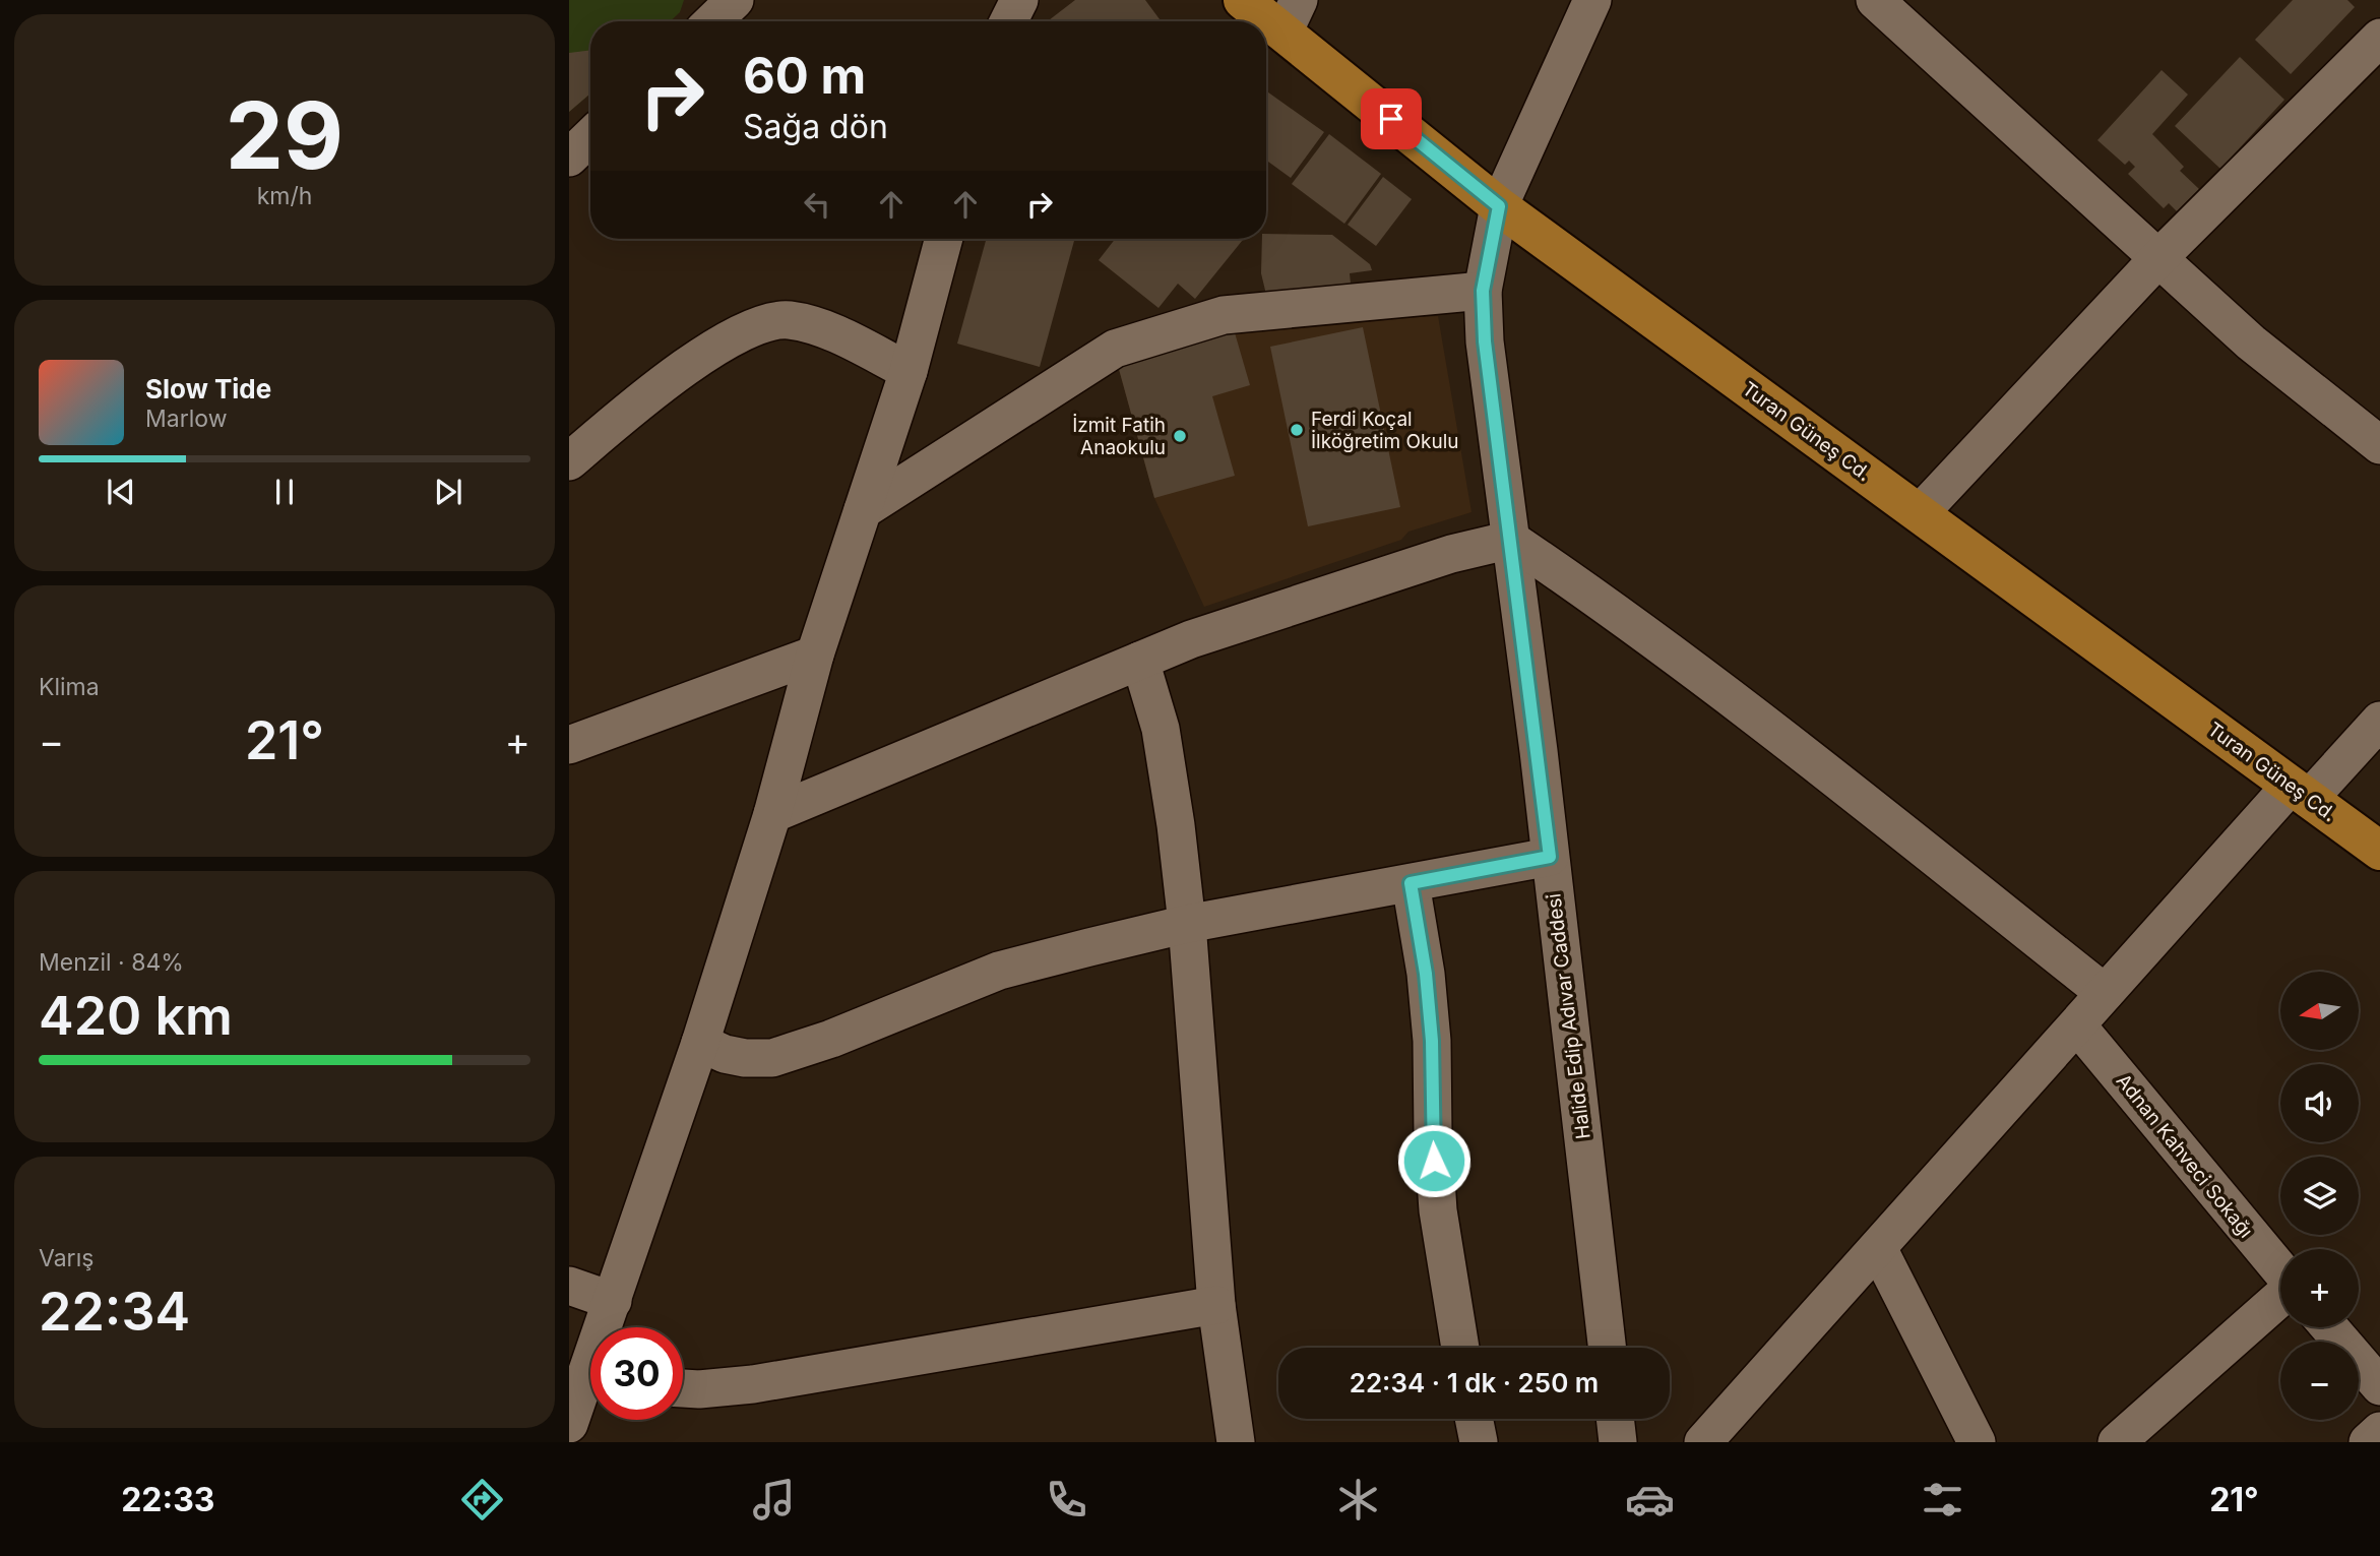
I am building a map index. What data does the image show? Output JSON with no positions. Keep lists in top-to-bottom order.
{
  "streets": {
    "main road": ["Turan Güneş Cd."],
    "street": ["Halide Edip Adıvar Caddesi", "Adnan Kahveci Sokağı"]
  },
  "crossings": [
    ["Turan Güneş Cd.", "Halide Edip Adıvar Caddesi"]
  ],
  "places": ["Ferdi Koçal İlköğretim Okulu", "İzmit Fatih Anaokulu"],
  "north": "left",
  "page": {
    "tile": [
      ["29", "km/h"],
      "Klima",
      ["Menzil · 84%", "420 km"],
      ["Varış", "22:34"]
    ],
    "turn": ["60 m", "Sağa dön"],
    "song": ["Slow Tide", "Marlow"],
    "heat": ["−", "21°", "+"],
    "map_buttons": ["+", "−"],
    "limit": "30",
    "trip": "22:34 · 1 dk · 250 m",
    "tabs": ["22:33", "21°"]
  }
}
